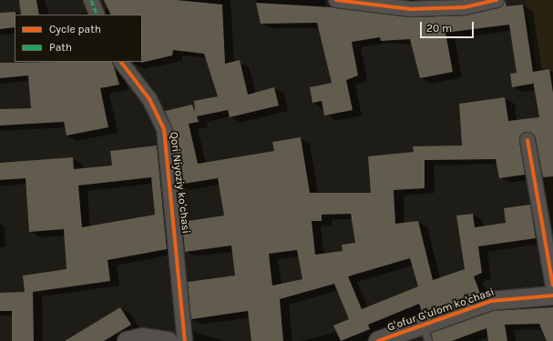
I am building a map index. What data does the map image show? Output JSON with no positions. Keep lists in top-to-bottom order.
{
  "streets": {
    "street": ["Qori Niyoziy koʻchasi", "Gʻofur Gʻulom koʻchasi"]
  },
  "legend": ["Cycle path", "Path"],
  "scale_bar": "20 m"
}
